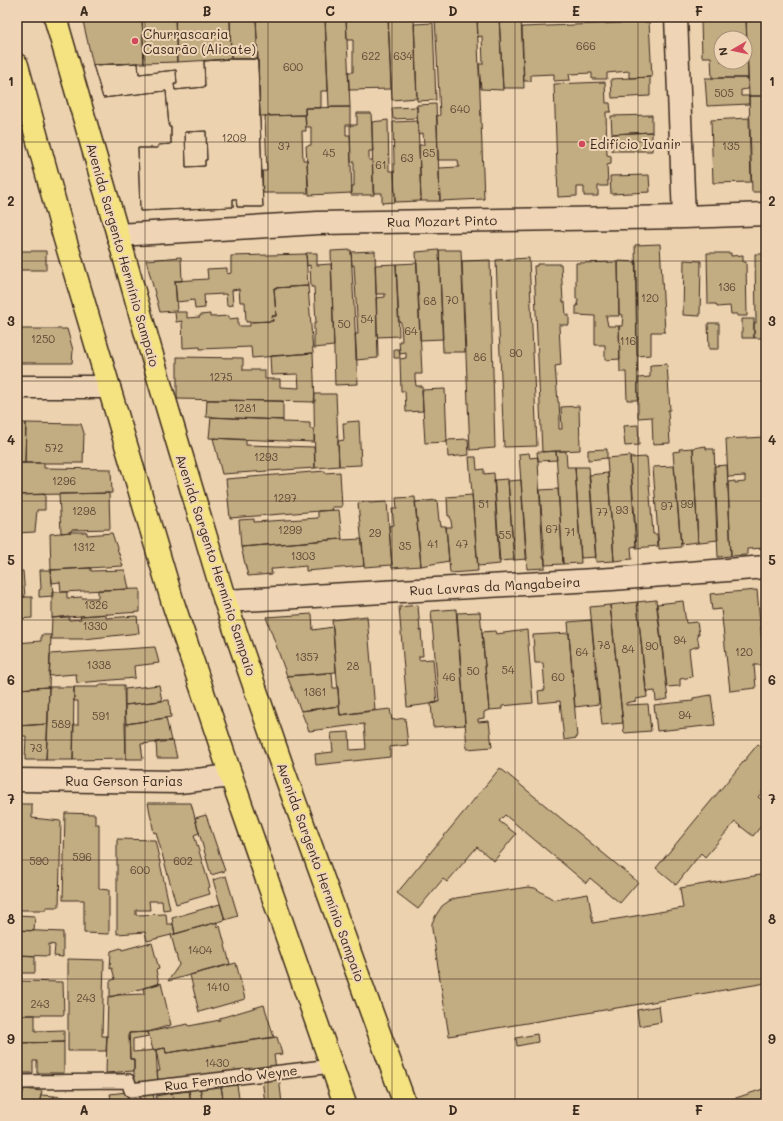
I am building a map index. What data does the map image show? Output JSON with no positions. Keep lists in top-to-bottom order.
{
  "streets": {
    "main road": ["Avenida Sargento Hermínio Sampaio"],
    "street": ["Rua Mozart Pinto", "Rua Lavras da Mangabeira", "Rua Gerson Farias"],
    "lane": ["Rua Fernando Weyne"]
  },
  "crossings": [
    ["Rua Mozart Pinto", "Avenida Sargento Hermínio Sampaio"],
    ["Avenida Sargento Hermínio Sampaio", "Rua Lavras da Mangabeira"]
  ],
  "places": ["Churrascaria Casarão (Alicate)", "Edifício Ivanir"],
  "house_numbers": [
    "666",
    "622",
    "634",
    "600",
    "505",
    "640",
    "1209",
    "37",
    "135",
    "45",
    "65",
    "63",
    "61",
    "136",
    "120",
    "70",
    "68",
    "54",
    "50",
    "64",
    "1250",
    "116",
    "90",
    "86",
    "1275",
    "1281",
    "572",
    "1293",
    "1296",
    "1297",
    "51",
    "99",
    "97",
    "93",
    "1298",
    "77",
    "67",
    "1299",
    "71",
    "29",
    "55",
    "41",
    "47",
    "35",
    "1312",
    "1303",
    "1326",
    "1330",
    "94",
    "78",
    "90",
    "84",
    "64",
    "120",
    "1357",
    "1338",
    "28",
    "54",
    "50",
    "46",
    "60",
    "1361",
    "94",
    "591",
    "589",
    "73",
    "596",
    "590",
    "602",
    "600",
    "1404",
    "1410",
    "243",
    "243",
    "1430"
  ],
  "north": "left",
  "grid": {
    "columns": [
      "A",
      "B",
      "C",
      "D",
      "E",
      "F"
    ],
    "rows": [
      "1",
      "2",
      "3",
      "4",
      "5",
      "6",
      "7",
      "8",
      "9"
    ]
  }
}
